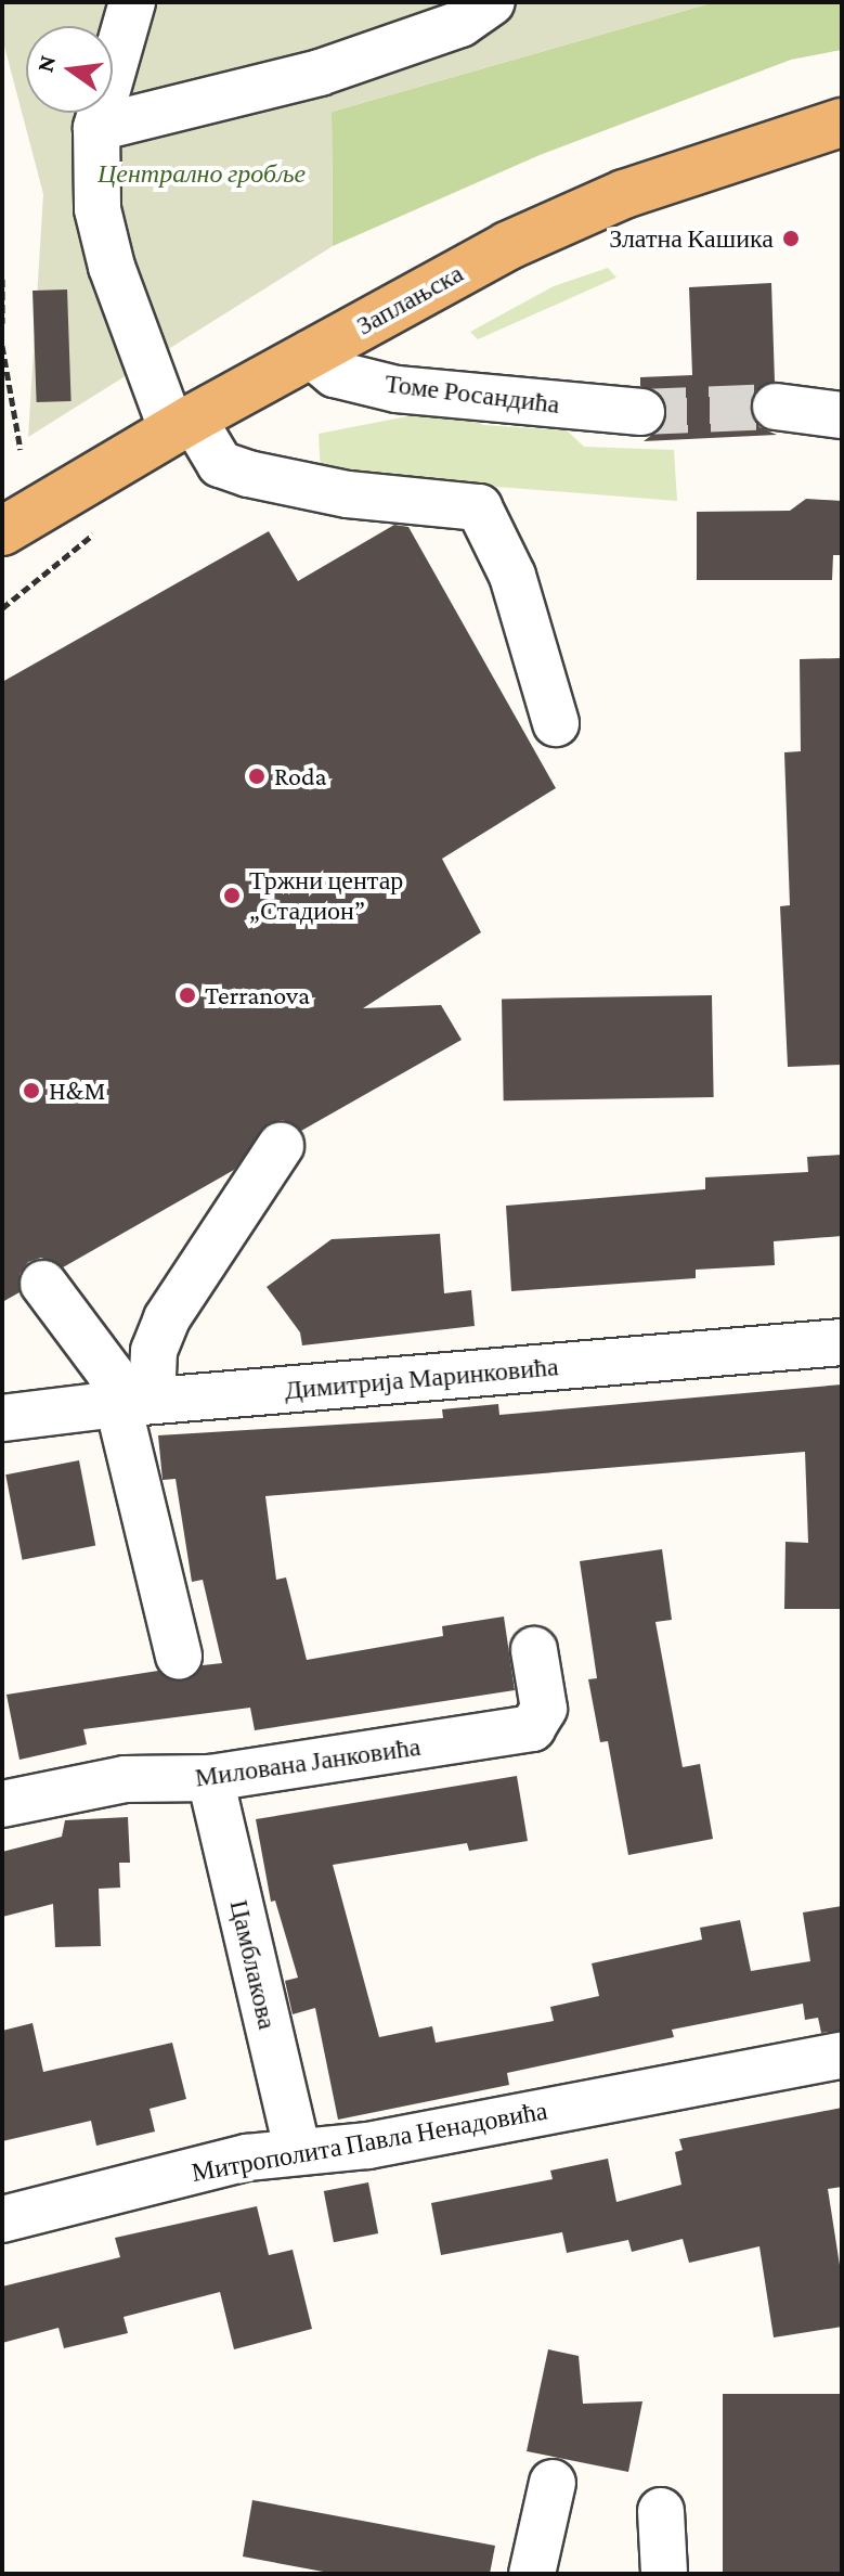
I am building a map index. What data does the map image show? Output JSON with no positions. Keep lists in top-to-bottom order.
{
  "streets": {
    "main road": ["Заплањска"],
    "street": [
      "Томе Росандића",
      "Димитрија Маринковића",
      "Милована Јанковића",
      "Цамблакова",
      "Митрополита Павла Ненадовића"
    ]
  },
  "crossings": [
    ["Заплањска", "Томе Росандића"],
    ["Милована Јанковића", "Цамблакова"],
    ["Цамблакова", "Митрополита Павла Ненадовића"]
  ],
  "parks": ["Централно гробље"],
  "places": [
    "Златна Кашика",
    "Roda",
    "Тржни центар „Стадион”",
    "Terranova",
    "H&M"
  ],
  "north": "left"
}
